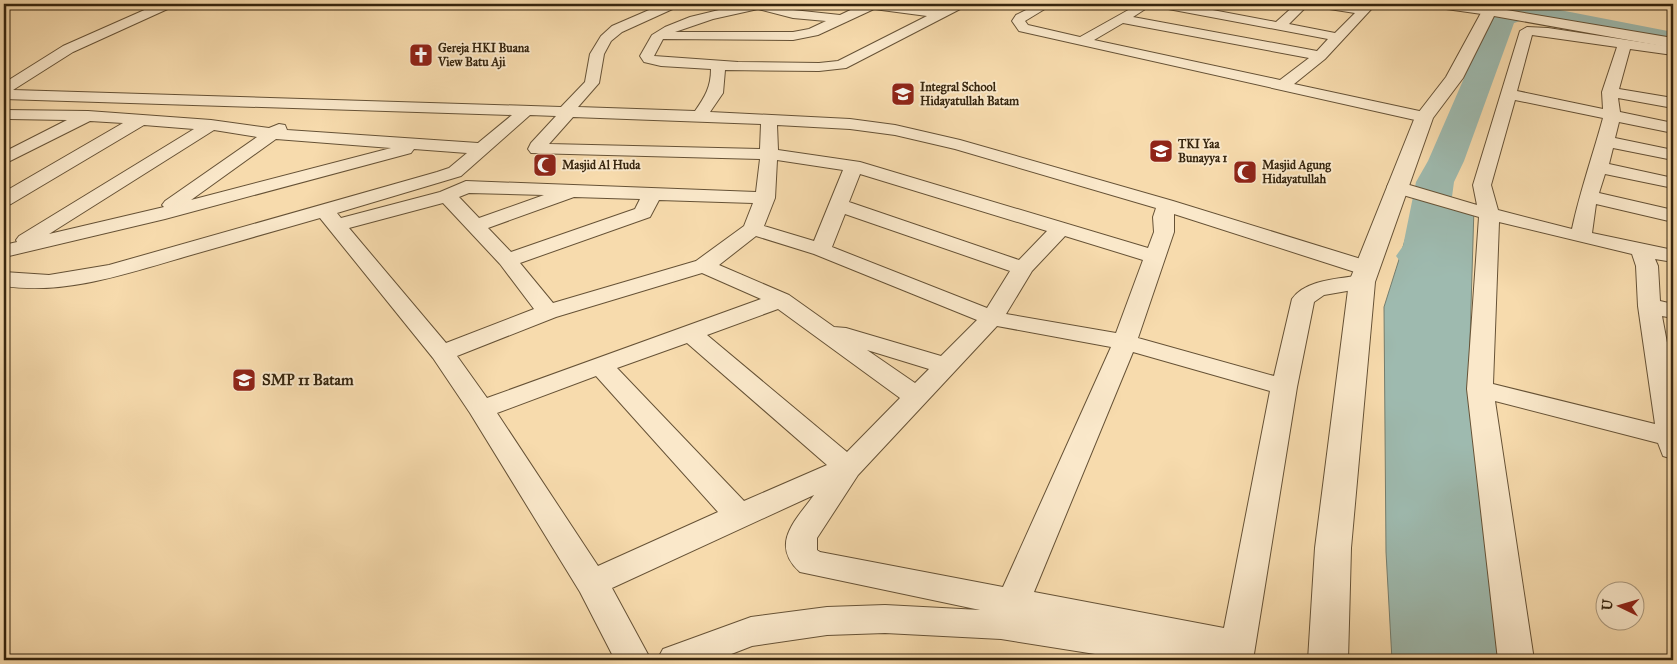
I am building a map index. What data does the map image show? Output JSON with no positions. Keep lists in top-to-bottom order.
{
  "places": {
    "church": ["Gereja HKI Buana View Batu Aji"],
    "school or university": ["Integral School Hidayatullah Batam", "TKI Yaa Bunayya 1", "SMP 11 Batam"],
    "mosque": ["Masjid Al Huda", "Masjid Agung Hidayatullah"]
  },
  "north": "left"
}
